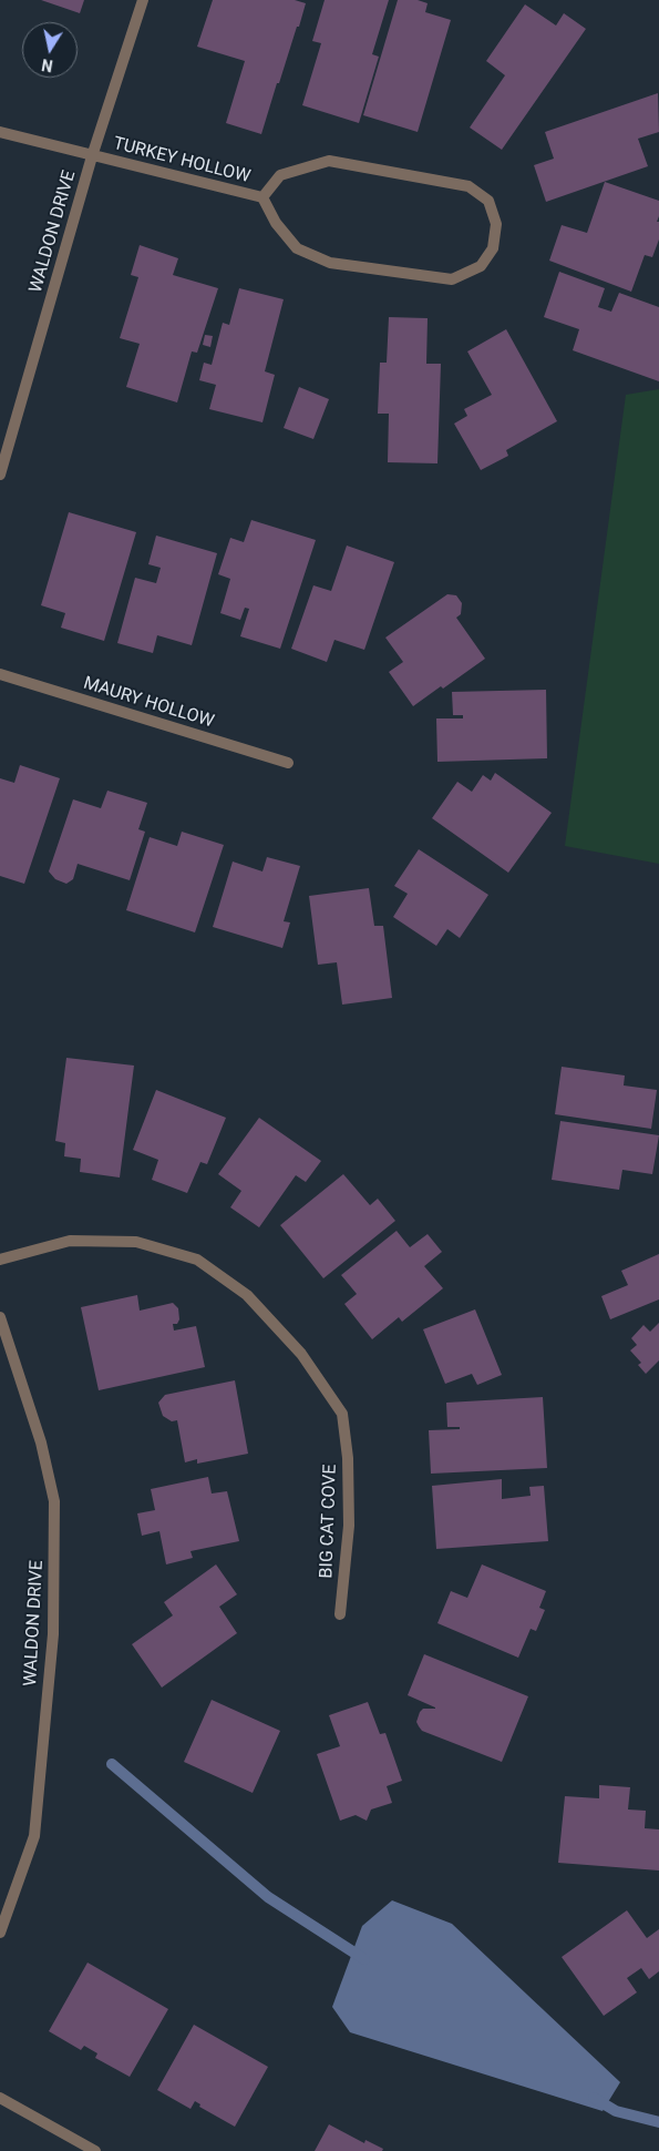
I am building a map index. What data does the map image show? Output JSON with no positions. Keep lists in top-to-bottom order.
{
  "streets": {
    "street": [
      "TURKEY HOLLOW",
      "WALDON DRIVE",
      "MAURY HOLLOW",
      "BIG CAT COVE"
    ]
  },
  "crossings": [
    ["TURKEY HOLLOW", "WALDON DRIVE"]
  ],
  "north": "bottom"
}
